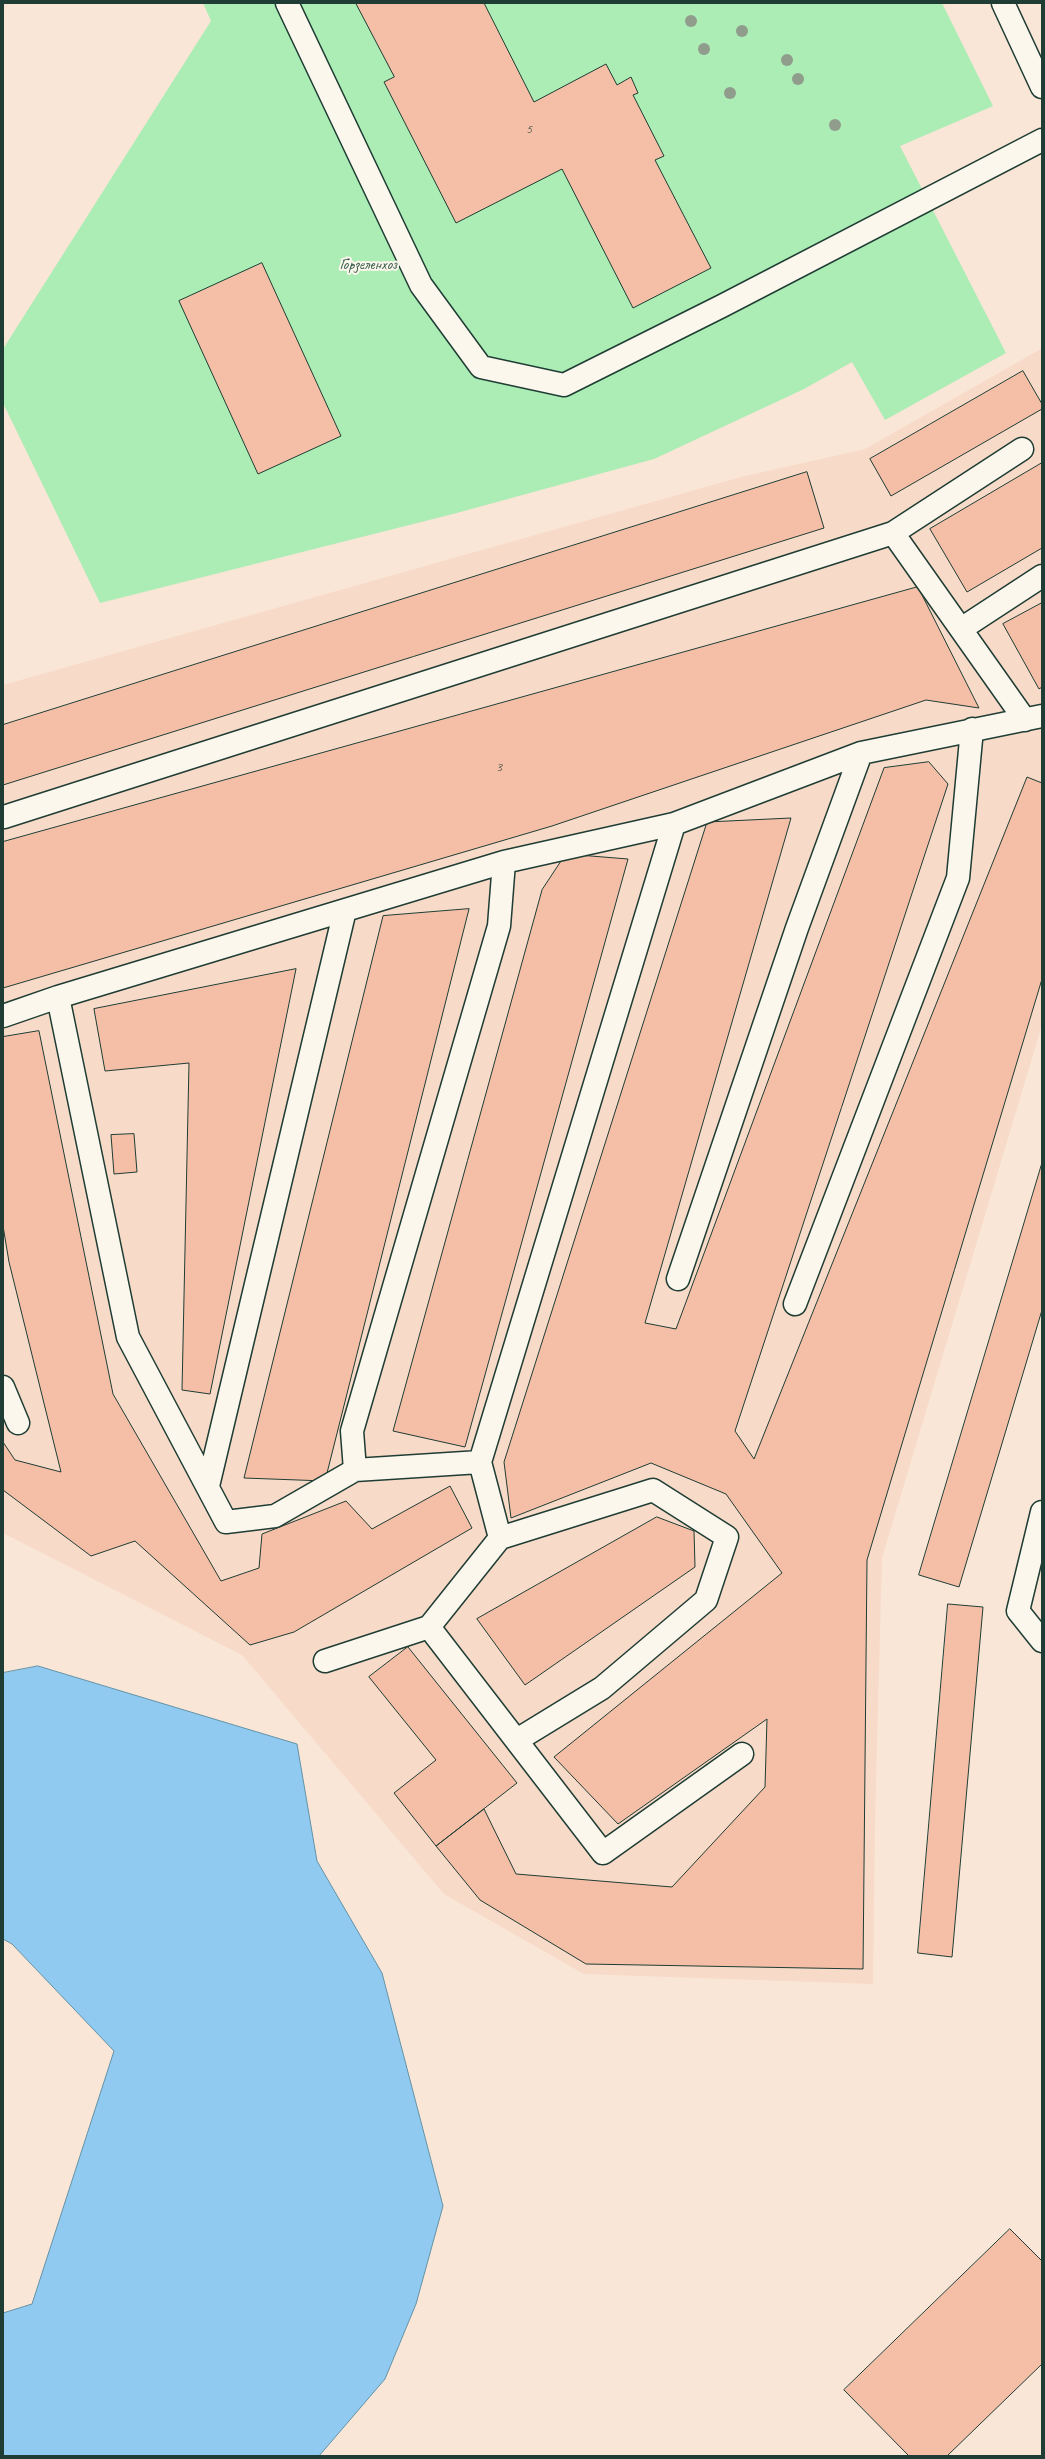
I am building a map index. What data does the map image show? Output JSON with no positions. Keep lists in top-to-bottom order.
{
  "parks": ["Горзеленхоз"],
  "house_numbers": ["5", "3"]
}
